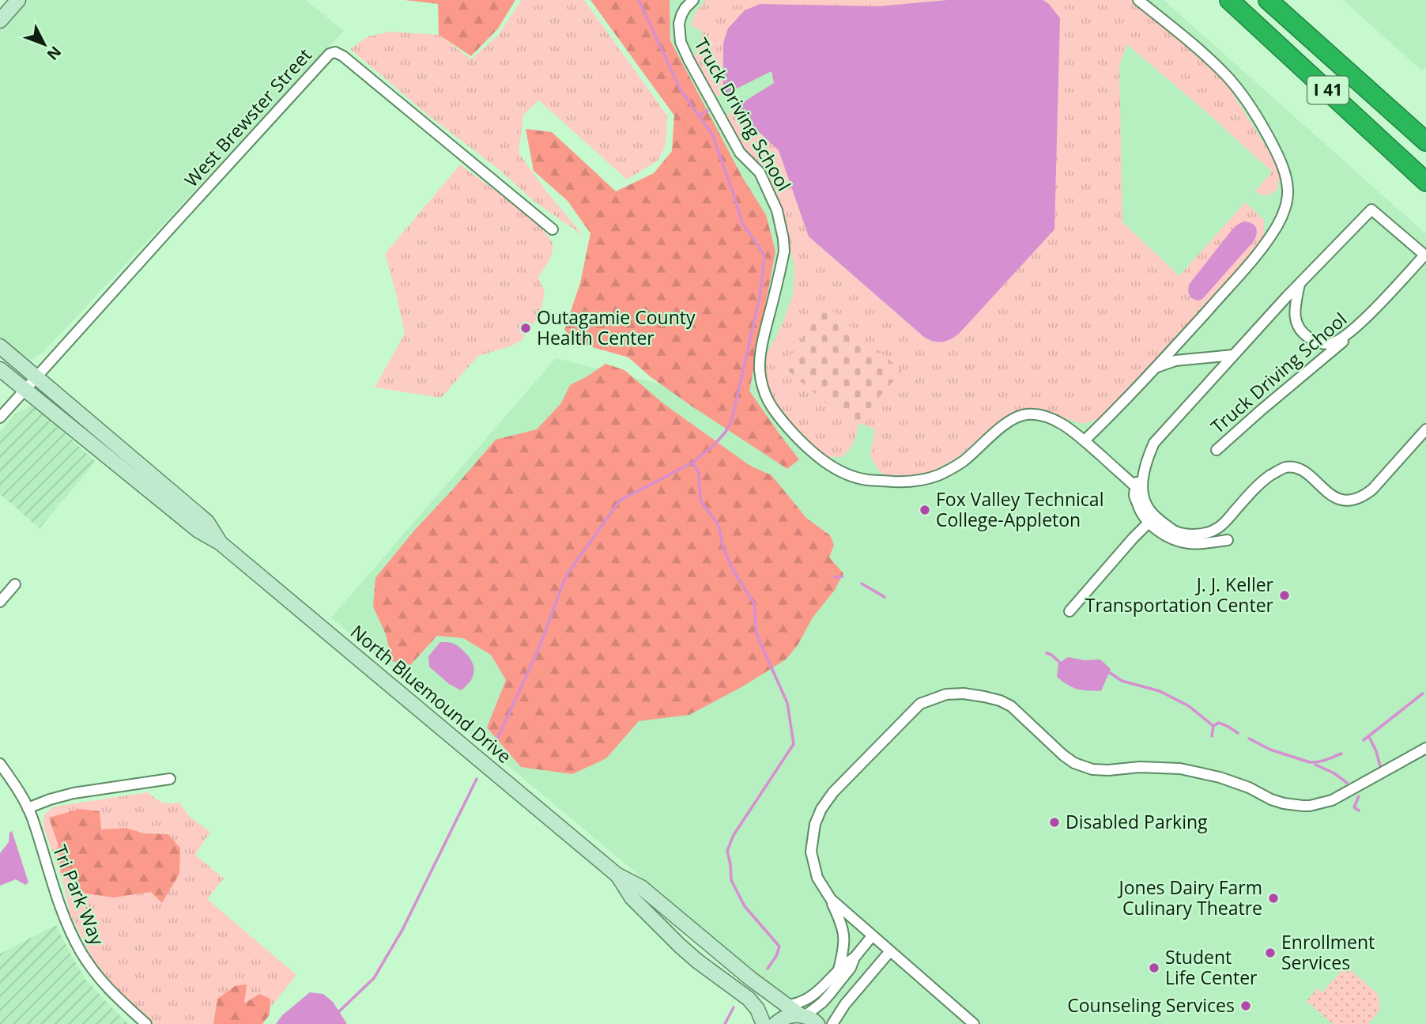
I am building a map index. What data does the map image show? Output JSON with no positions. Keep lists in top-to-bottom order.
{
  "streets": {
    "highway": ["I 41"],
    "main road": ["North Bluemound Drive"],
    "street": ["Truck Driving School", "West Brewster Street", "Tri Park Way"]
  },
  "crossings": [
    ["West Brewster Street", "North Bluemound Drive"]
  ],
  "places": [
    "Outagamie County Health Center",
    "Fox Valley Technical College-Appleton",
    "J. J. Keller Transportation Center",
    "Disabled Parking",
    "Jones Dairy Farm Culinary Theatre",
    "Enrollment Services",
    "Student Life Center",
    "Counseling Services"
  ],
  "north": "bottom right"
}
